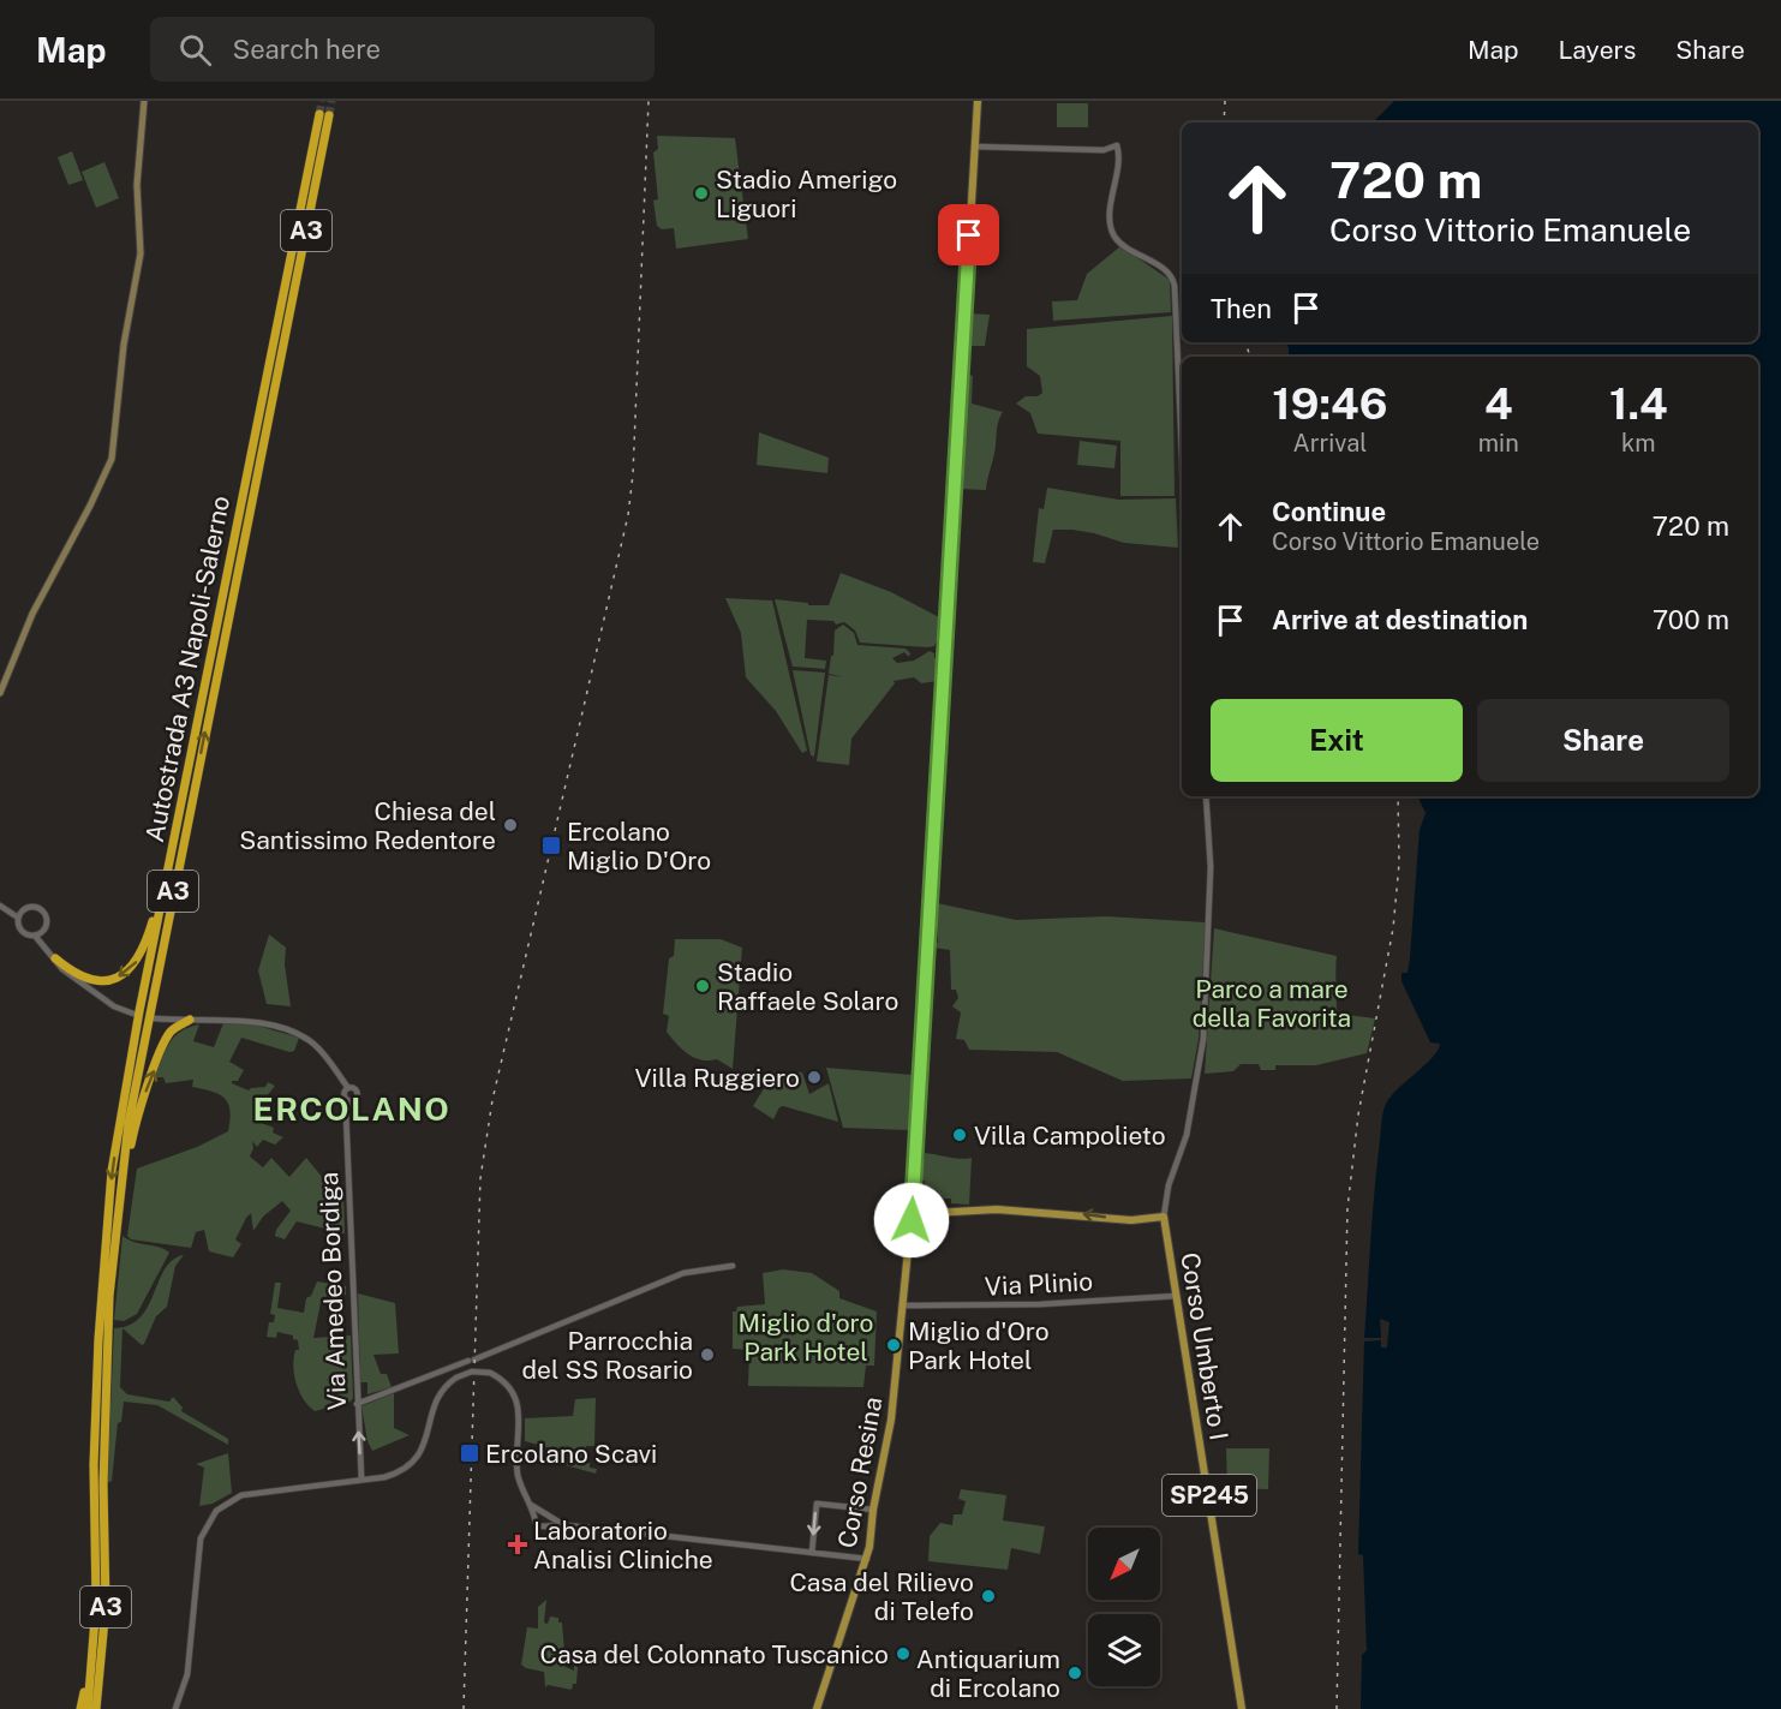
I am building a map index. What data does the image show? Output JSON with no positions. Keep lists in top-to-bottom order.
{
  "streets": {
    "highway": ["A3", "Autostrada A3 Napoli-Salerno"],
    "main road": ["Corso Umberto I", "Corso Resina", "SP245"],
    "street": ["Via Plinio", "Via Amedeo Bordiga"]
  },
  "crossings": [
    ["Via Plinio", "Corso Umberto I"],
    ["Via Plinio", "Corso Resina"],
    ["Corso Umberto I", "SP245"]
  ],
  "districts": ["ERCOLANO"],
  "parks": ["Parco a mare della Favorita", "Miglio d'oro Park Hotel"],
  "places": {
    "other": [
      "Stadio Amerigo Liguori",
      "Chiesa del Santissimo Redentore",
      "Stadio Raffaele Solaro",
      "Villa Ruggiero",
      "Villa Campolieto",
      "Miglio d'Oro Park Hotel",
      "Parrocchia del SS Rosario",
      "Casa del Rilievo di Telefo",
      "Casa del Colonnato Tuscanico",
      "Antiquarium di Ercolano"
    ],
    "transit": ["Ercolano Miglio D'Oro", "Ercolano Scavi"],
    "health": ["Laboratorio Analisi Cliniche"]
  },
  "north": "bottom left",
  "page": {
    "header": "Map",
    "search": "Search here",
    "nav": ["Map", "Layers", "Share"],
    "turn": ["720 m", "Corso Vittorio Emanuele"],
    "then": "Then",
    "eta": [
      "19:46",
      "Arrival",
      "4",
      "min",
      "1.4",
      "km"
    ],
    "list": [
      {
        "name": "Continue",
        "note": "Corso Vittorio Emanuele",
        "value": "720 m"
      },
      {
        "name": "Arrive at destination",
        "value": "700 m"
      }
    ],
    "buttons": ["Exit", "Share"]
  }
}
